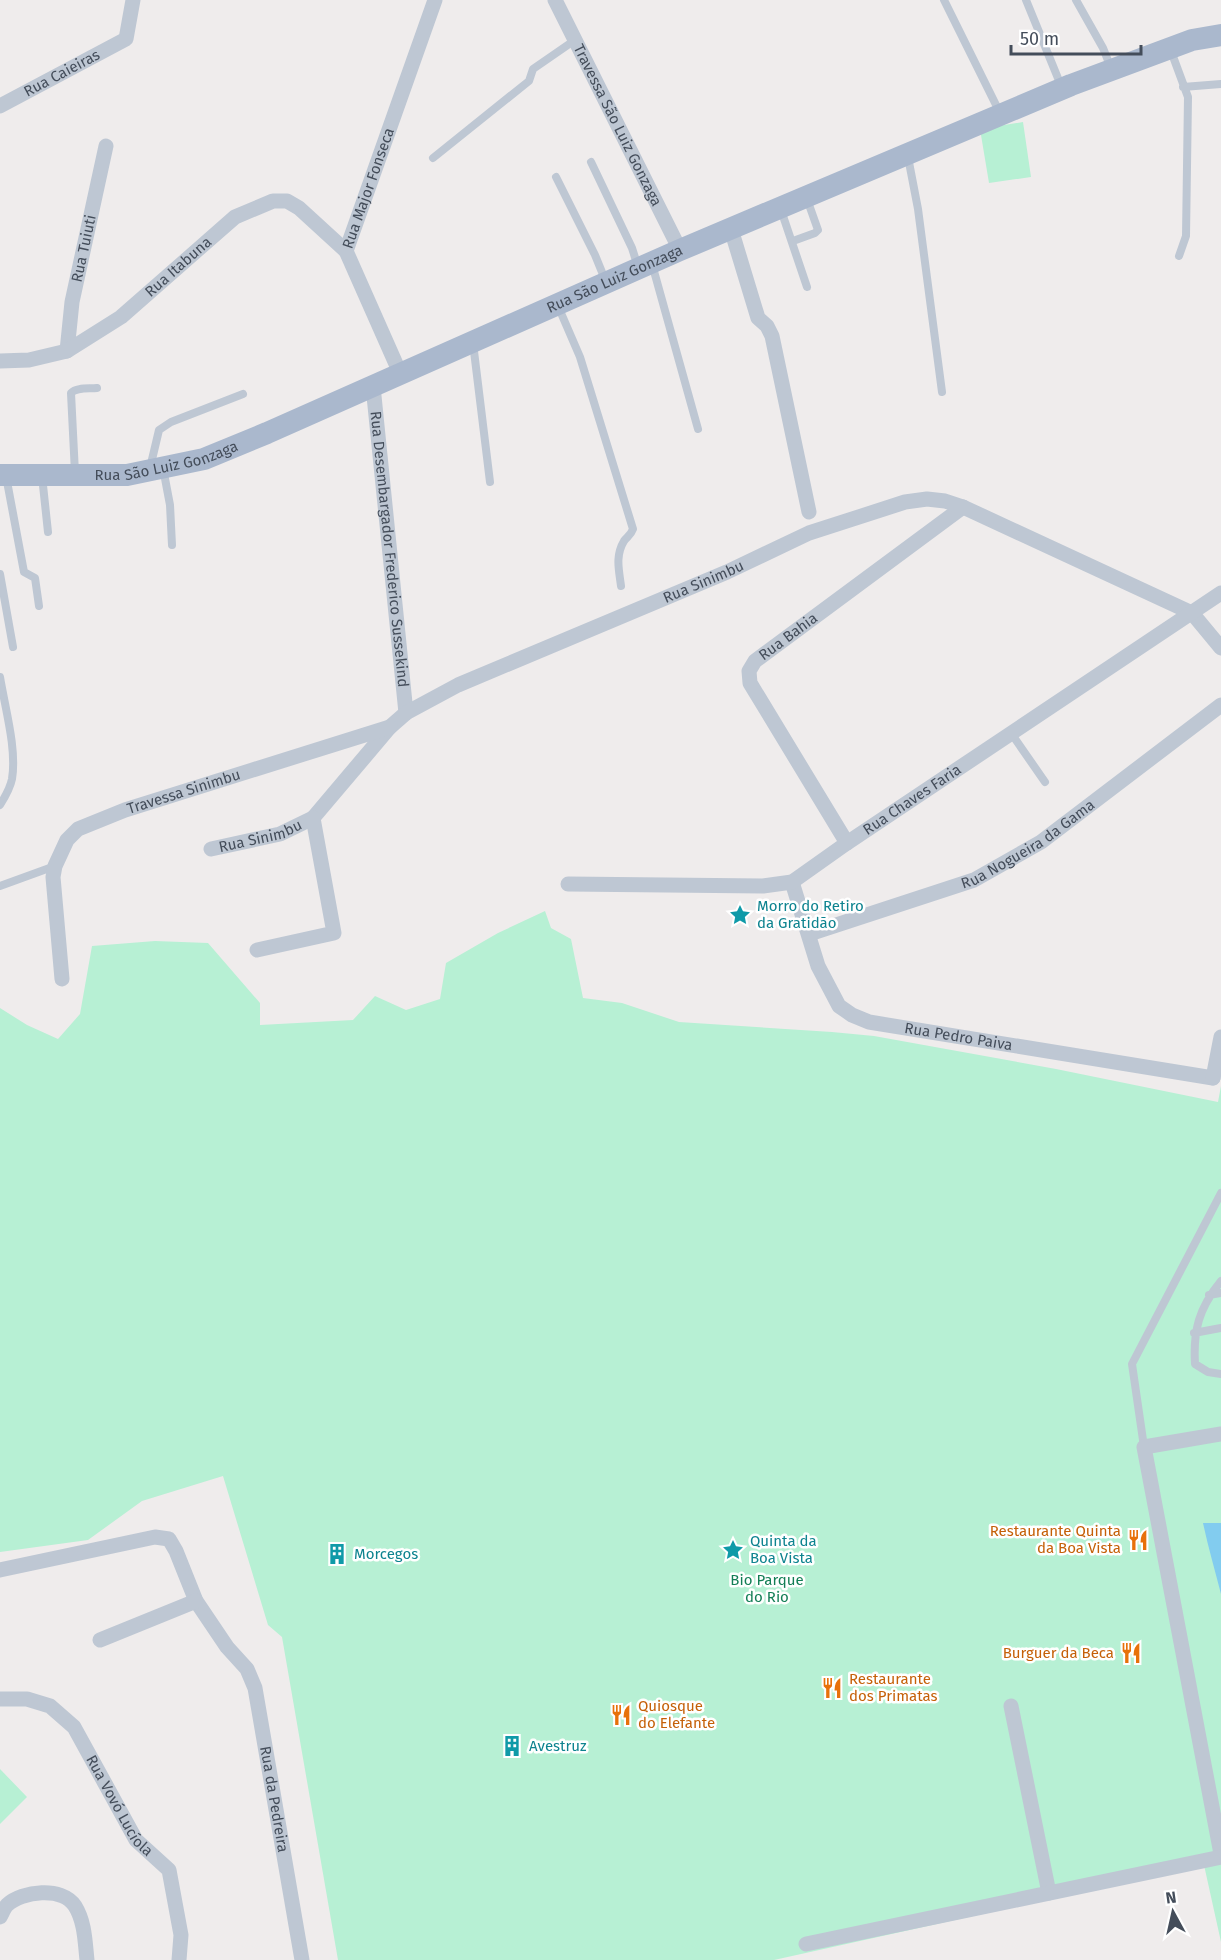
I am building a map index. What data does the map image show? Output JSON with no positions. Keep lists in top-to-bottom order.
{
  "streets": {
    "main road": ["Rua São Luiz Gonzaga"],
    "street": [
      "Rua Caieiras",
      "Travessa São Luiz Gonzaga",
      "Rua Major Fonseca",
      "Rua Tuiuti",
      "Rua Itabuna",
      "Rua Desembargador Frederico Sussekind",
      "Rua Sinimbu",
      "Rua Bahia",
      "Travessa Sinimbu",
      "Rua Chaves Faria",
      "Rua Nogueira da Gama",
      "Rua Pedro Paiva",
      "Rua da Pedreira",
      "Rua Vovó Lucíola"
    ]
  },
  "crossings": [
    ["Travessa São Luiz Gonzaga", "Rua São Luiz Gonzaga"],
    ["Rua Major Fonseca", "Rua Itabuna"],
    ["Rua Major Fonseca", "Rua São Luiz Gonzaga"],
    ["Rua Tuiuti", "Rua Itabuna"],
    ["Rua São Luiz Gonzaga", "Rua Desembargador Frederico Sussekind"],
    ["Rua Desembargador Frederico Sussekind", "Rua Sinimbu"],
    ["Rua Sinimbu", "Rua Bahia"],
    ["Rua Sinimbu", "Travessa Sinimbu"],
    ["Rua Sinimbu", "Rua Chaves Faria"],
    ["Rua Bahia", "Rua Chaves Faria"],
    ["Rua Chaves Faria", "Rua Pedro Paiva"],
    ["Rua Nogueira da Gama", "Rua Pedro Paiva"]
  ],
  "parks": ["Bio Parque do Rio"],
  "places": {
    "place": ["Morro do Retiro da Gratidão", "Quinta da Boa Vista"],
    "restaurant": [
      "Restaurante Quinta da Boa Vista",
      "Burguer da Beca",
      "Restaurante dos Primatas",
      "Quiosque do Elefante"
    ],
    "building": ["Morcegos", "Avestruz"]
  },
  "scale_bar": "50 m",
  "north": "top"
}
